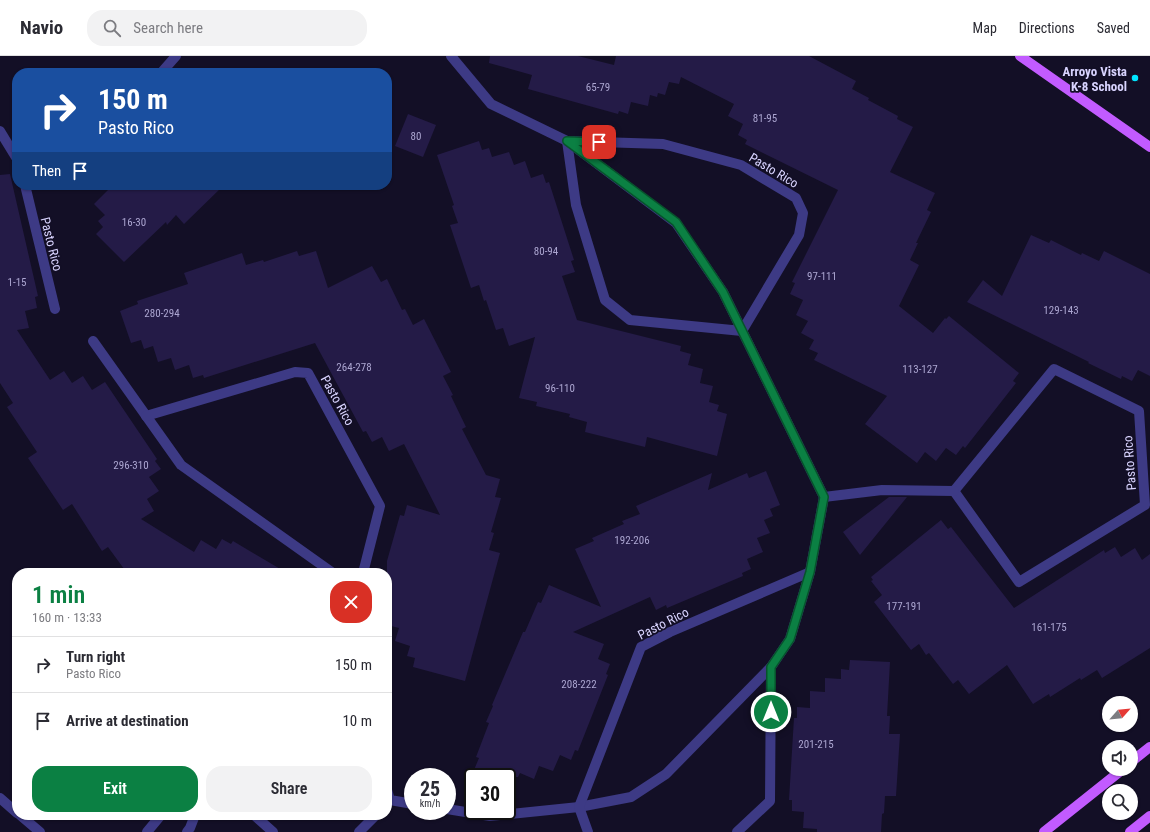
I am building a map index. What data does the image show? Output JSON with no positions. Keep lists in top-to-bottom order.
{
  "streets": {
    "street": ["Pasto Rico"]
  },
  "places": ["Arroyo Vista K-8 School"],
  "house_numbers": [
    "65-79",
    "81-95",
    "80",
    "16-30",
    "80-94",
    "97-111",
    "1-15",
    "129-143",
    "280-294",
    "264-278",
    "113-127",
    "96-110",
    "296-310",
    "192-206",
    "177-191",
    "161-175",
    "208-222",
    "201-215"
  ],
  "north": "top right",
  "page": {
    "header": "Navio",
    "search": "Search here",
    "nav": ["Map", "Directions", "Saved"],
    "turn": ["150 m", "Pasto Rico"],
    "then": "Then",
    "heading": ["1 min", "160 m · 13:33"],
    "list": [
      {
        "name": "Turn right",
        "note": "Pasto Rico",
        "value": "150 m"
      },
      {
        "name": "Arrive at destination",
        "value": "10 m"
      }
    ],
    "buttons": ["Exit", "Share"],
    "speed": "25 km/h",
    "limit": "30"
  }
}
